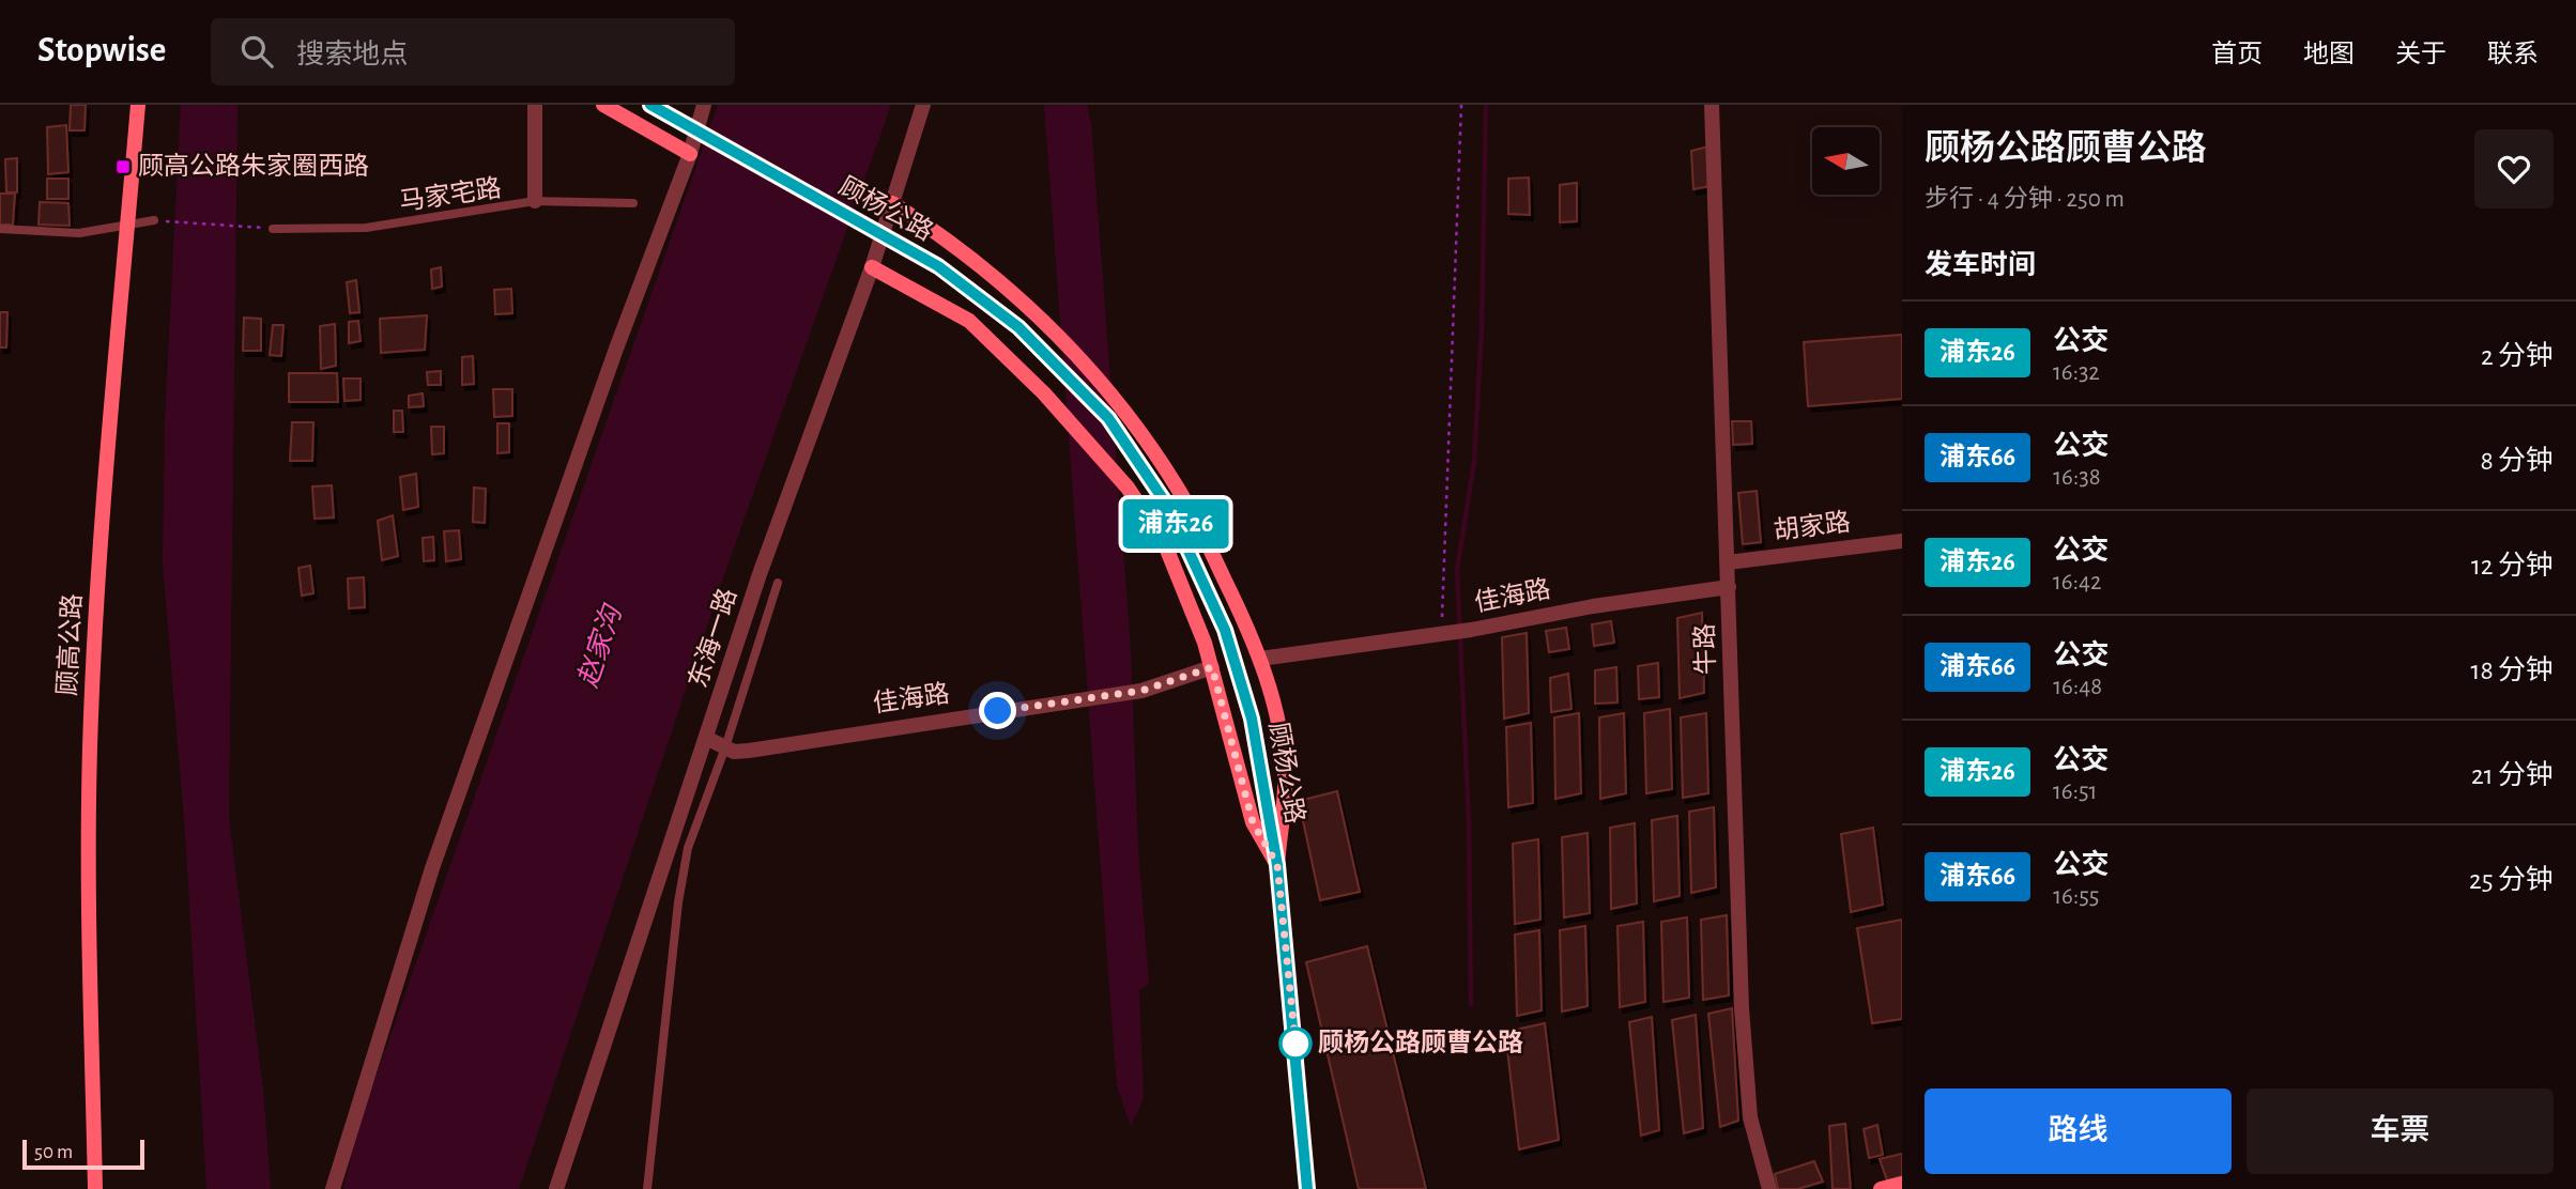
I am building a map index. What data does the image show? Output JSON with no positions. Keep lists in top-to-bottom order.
{
  "streets": {
    "street": [
      "顾杨公路",
      "胡家路",
      "佳海路",
      "东海一路",
      "顾高公路",
      "牛路"
    ],
    "lane": ["马家宅路"]
  },
  "crossings": [
    ["胡家路", "牛路"],
    ["佳海路", "东海一路"],
    ["佳海路", "牛路"]
  ],
  "water": ["赵家沟"],
  "places": {
    "transit": ["顾高公路朱家圈西路"],
    "other": ["顾杨公路顾曹公路"]
  },
  "lines": ["bus line 浦东26"],
  "scale_bar": "50 m",
  "north": "left",
  "page": {
    "header": "Stopwise",
    "search": "搜索地点",
    "nav": [
      "首页",
      "地图",
      "关于",
      "联系"
    ],
    "on_map": "浦东26",
    "heading": [
      ["顾杨公路顾曹公路", "步行 · 4 分钟 · 250 m"],
      "发车时间"
    ],
    "list": [
      {
        "mark": "浦东26",
        "name": "公交",
        "note": "16:32",
        "value": "2 分钟"
      },
      {
        "mark": "浦东66",
        "name": "公交",
        "note": "16:38",
        "value": "8 分钟"
      },
      {
        "mark": "浦东26",
        "name": "公交",
        "note": "16:42",
        "value": "12 分钟"
      },
      {
        "mark": "浦东66",
        "name": "公交",
        "note": "16:48",
        "value": "18 分钟"
      },
      {
        "mark": "浦东26",
        "name": "公交",
        "note": "16:51",
        "value": "21 分钟"
      },
      {
        "mark": "浦东66",
        "name": "公交",
        "note": "16:55",
        "value": "25 分钟"
      }
    ],
    "buttons": ["路线", "车票"],
    "scale": "50 m"
  }
}
